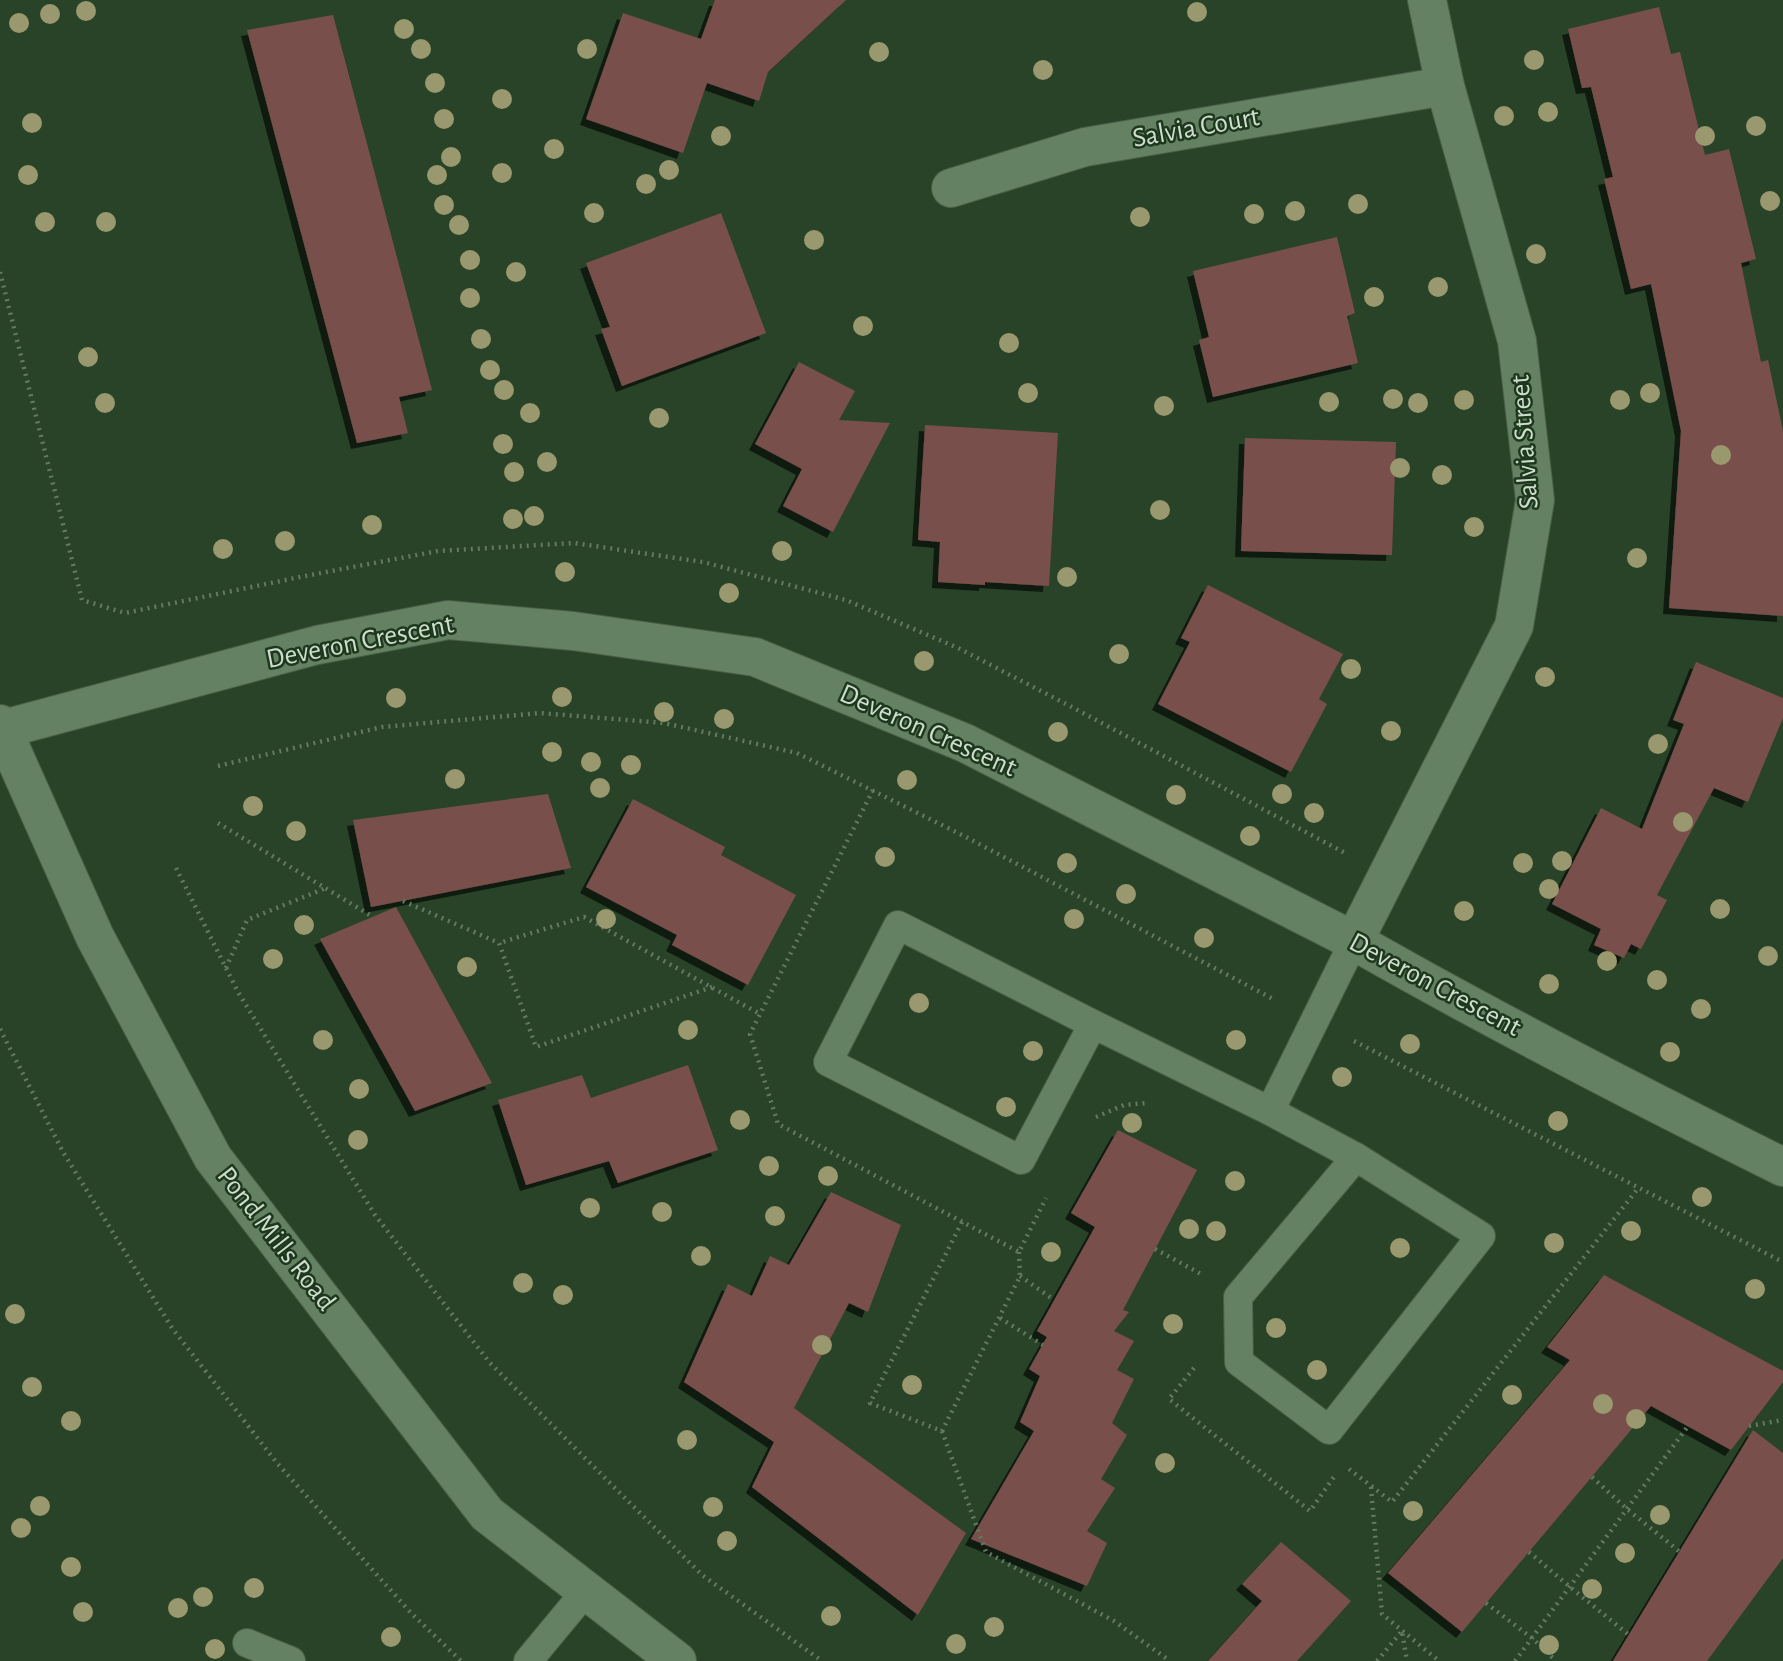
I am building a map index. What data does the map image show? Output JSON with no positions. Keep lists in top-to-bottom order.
{
  "streets": {
    "street": [
      "Salvia Court",
      "Salvia Street",
      "Deveron Crescent",
      "Pond Mills Road"
    ]
  },
  "crossings": [
    ["Salvia Court", "Salvia Street"],
    ["Salvia Street", "Deveron Crescent"],
    ["Deveron Crescent", "Pond Mills Road"]
  ]
}
